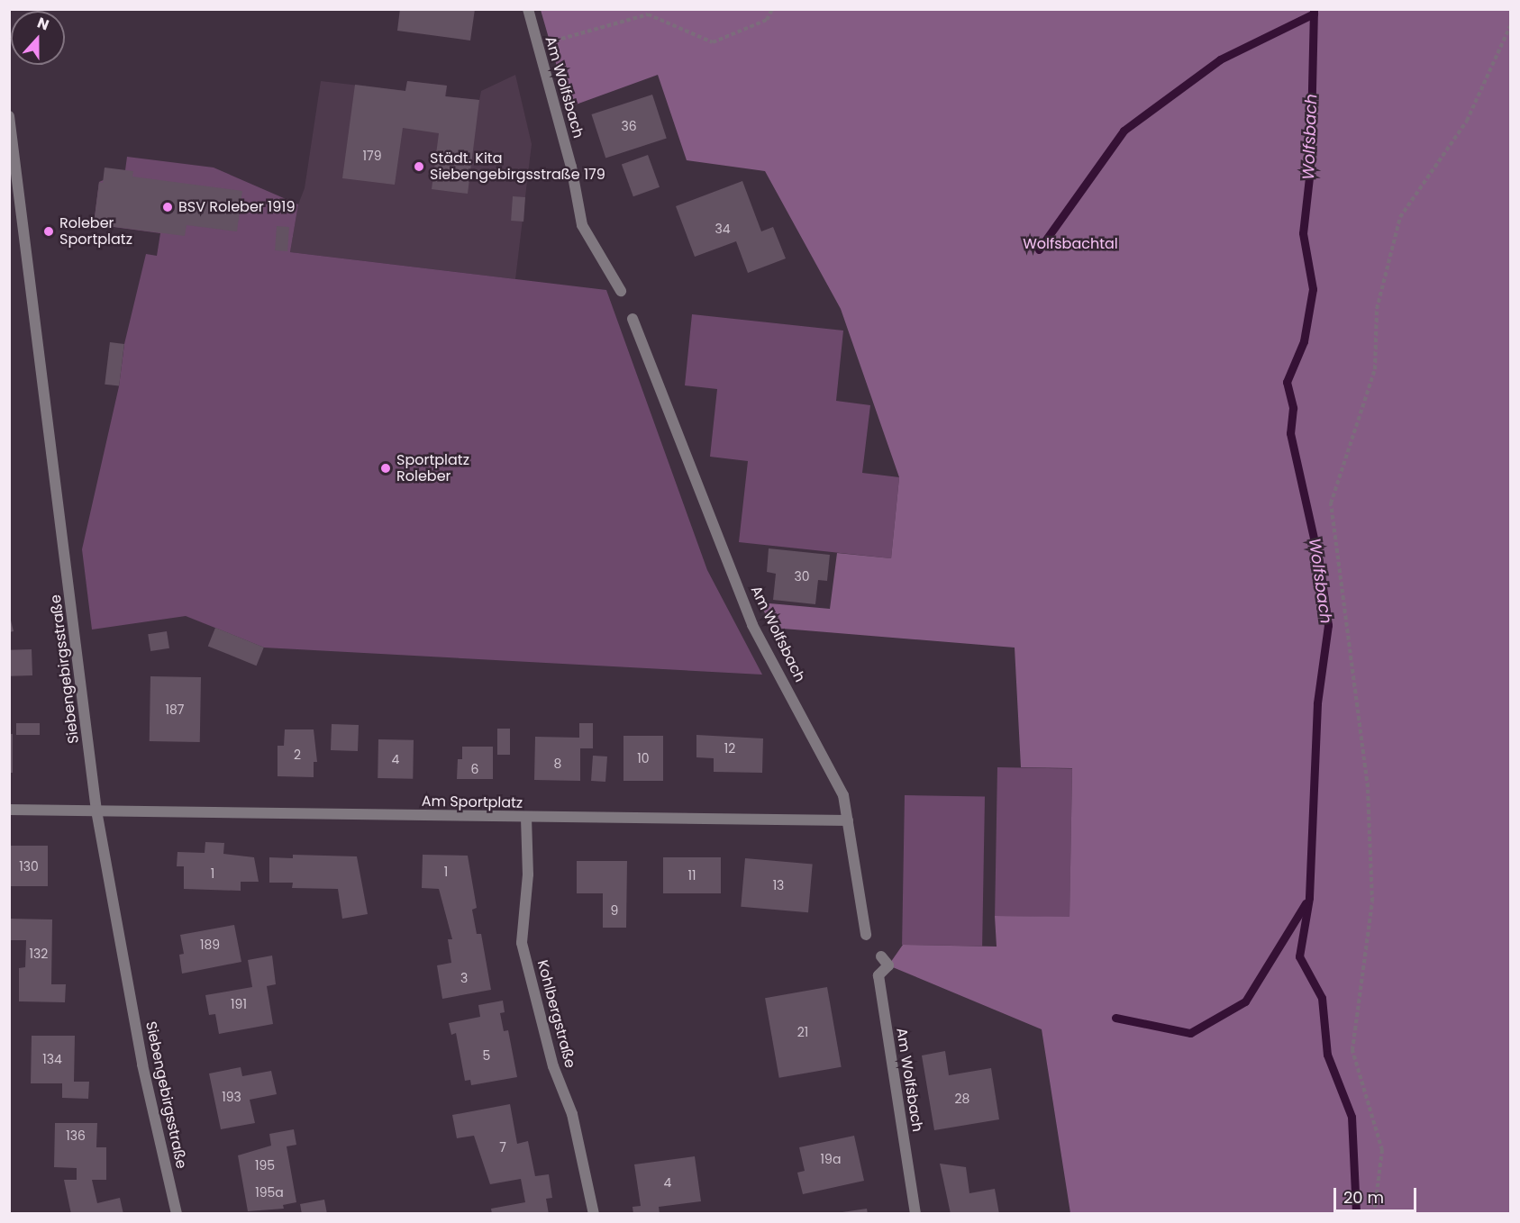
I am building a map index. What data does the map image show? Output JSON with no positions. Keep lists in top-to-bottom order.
{
  "streets": {
    "street": [
      "Am Wolfsbach",
      "Siebengebirgsstraße",
      "Am Sportplatz",
      "Kohlbergstraße"
    ]
  },
  "crossings": [
    ["Am Wolfsbach", "Am Sportplatz"],
    ["Siebengebirgsstraße", "Am Sportplatz"],
    ["Am Sportplatz", "Kohlbergstraße"]
  ],
  "water": ["Wolfsbach"],
  "parks": ["Wolfsbachtal"],
  "places": [
    "Städt. Kita Siebengebirgsstraße 179",
    "BSV Roleber 1919",
    "Roleber Sportplatz",
    "Sportplatz Roleber"
  ],
  "house_numbers": [
    "36",
    "179",
    "34",
    "30",
    "187",
    "12",
    "2",
    "10",
    "4",
    "8",
    "6",
    "130",
    "1",
    "1",
    "11",
    "13",
    "9",
    "189",
    "132",
    "3",
    "191",
    "21",
    "5",
    "134",
    "193",
    "28",
    "136",
    "7",
    "19a",
    "195",
    "4",
    "195a"
  ],
  "scale_bar": "20 m",
  "north": "top"
}
